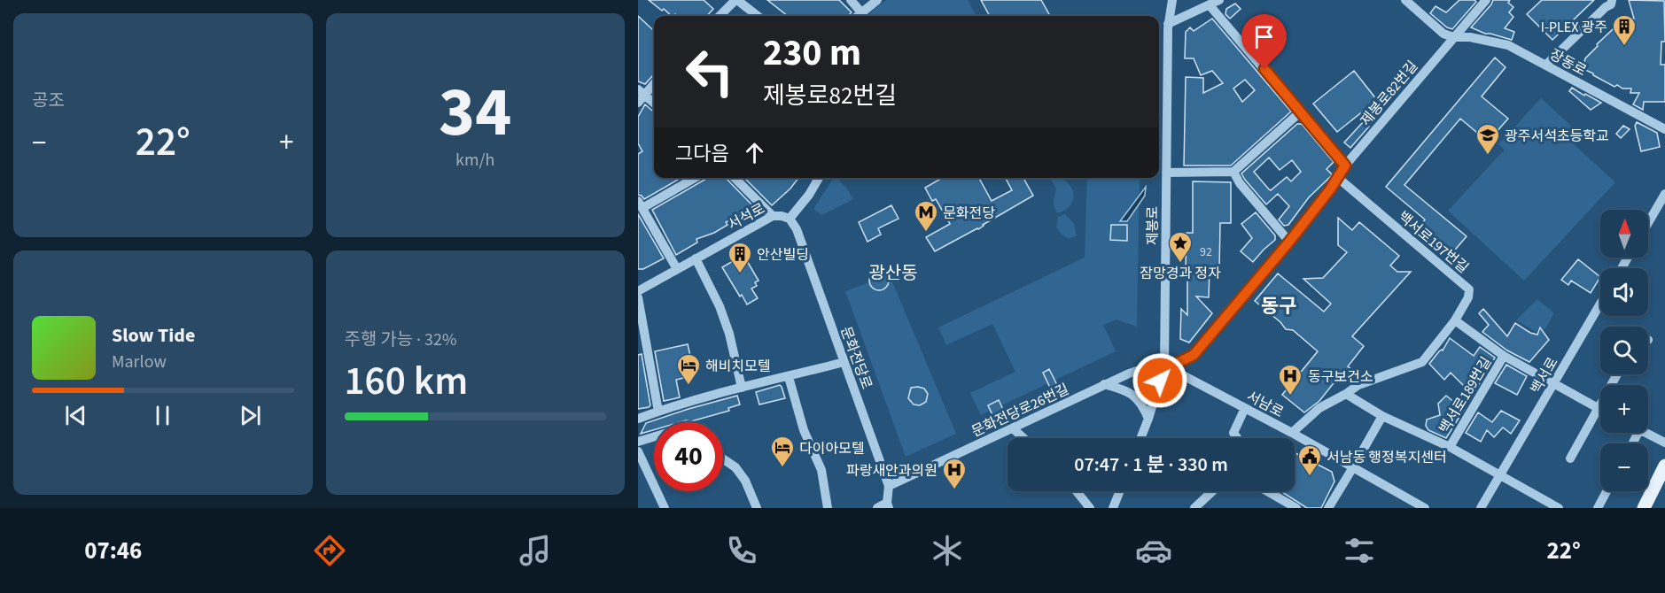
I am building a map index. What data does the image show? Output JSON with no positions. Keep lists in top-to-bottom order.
{
  "streets": {
    "street": [
      "장동로",
      "제봉로82번길",
      "서석로",
      "제봉로",
      "백서로197번길",
      "문화전당로",
      "백서로",
      "백서로189번길",
      "서남로",
      "문화전당로26번길"
    ]
  },
  "crossings": [
    ["장동로", "제봉로82번길"],
    ["제봉로82번길", "제봉로"],
    ["제봉로82번길", "백서로197번길"],
    ["제봉로82번길", "서남로"],
    ["제봉로82번길", "문화전당로26번길"],
    ["서석로", "문화전당로"],
    ["제봉로", "서남로"],
    ["제봉로", "문화전당로26번길"],
    ["문화전당로", "문화전당로26번길"],
    ["백서로", "백서로189번길"],
    ["서남로", "문화전당로26번길"]
  ],
  "districts": ["광산동", "동구"],
  "places": {
    "building": ["I-PLEX 광주", "안산빌딩"],
    "school or university": ["광주서석초등학교"],
    "metro station": ["문화전당"],
    "place": ["잠망경과 정자"],
    "hotel": ["해비치모텔", "다이아모텔"],
    "hospital": ["동구보건소", "파랑새안과의원"],
    "public building": ["서남동 행정복지센터"]
  },
  "house_numbers": ["92"],
  "north": "top",
  "page": {
    "tile": [
      "공조",
      ["34", "km/h"],
      ["주행 가능 · 32%", "160 km"]
    ],
    "turn": ["230 m", "제봉로82번길"],
    "heat": ["−", "22°", "+"],
    "then": "그다음",
    "map_buttons": ["+", "−"],
    "song": ["Slow Tide", "Marlow"],
    "limit": "40",
    "trip": "07:47 · 1 분 · 330 m",
    "tabs": ["07:46", "22°"]
  }
}
